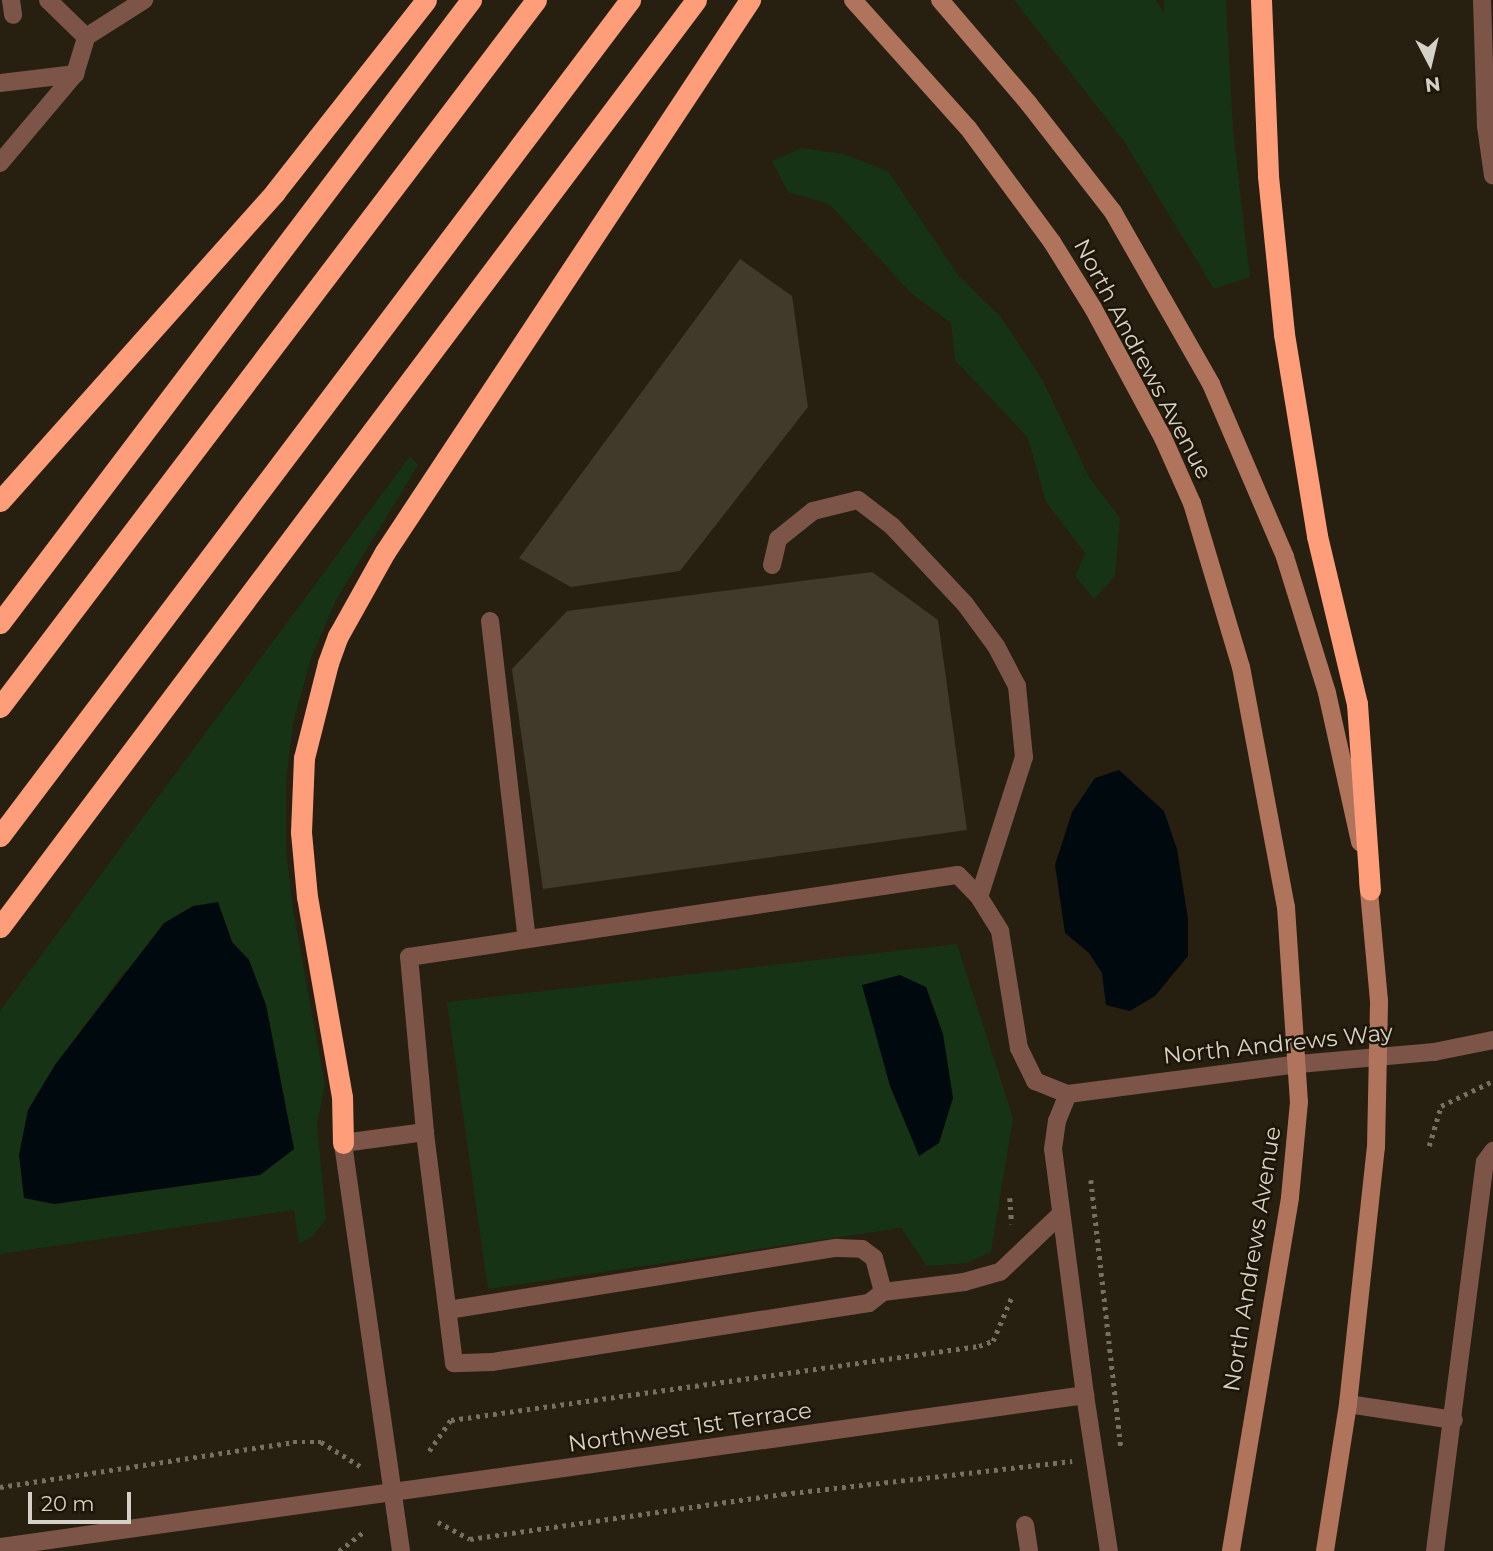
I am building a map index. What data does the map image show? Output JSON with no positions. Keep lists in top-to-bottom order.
{
  "streets": {
    "main road": ["North Andrews Avenue"],
    "street": ["North Andrews Way", "Northwest 1st Terrace"]
  },
  "crossings": [
    ["North Andrews Avenue", "North Andrews Way"]
  ],
  "scale_bar": "20 m",
  "north": "bottom"
}
